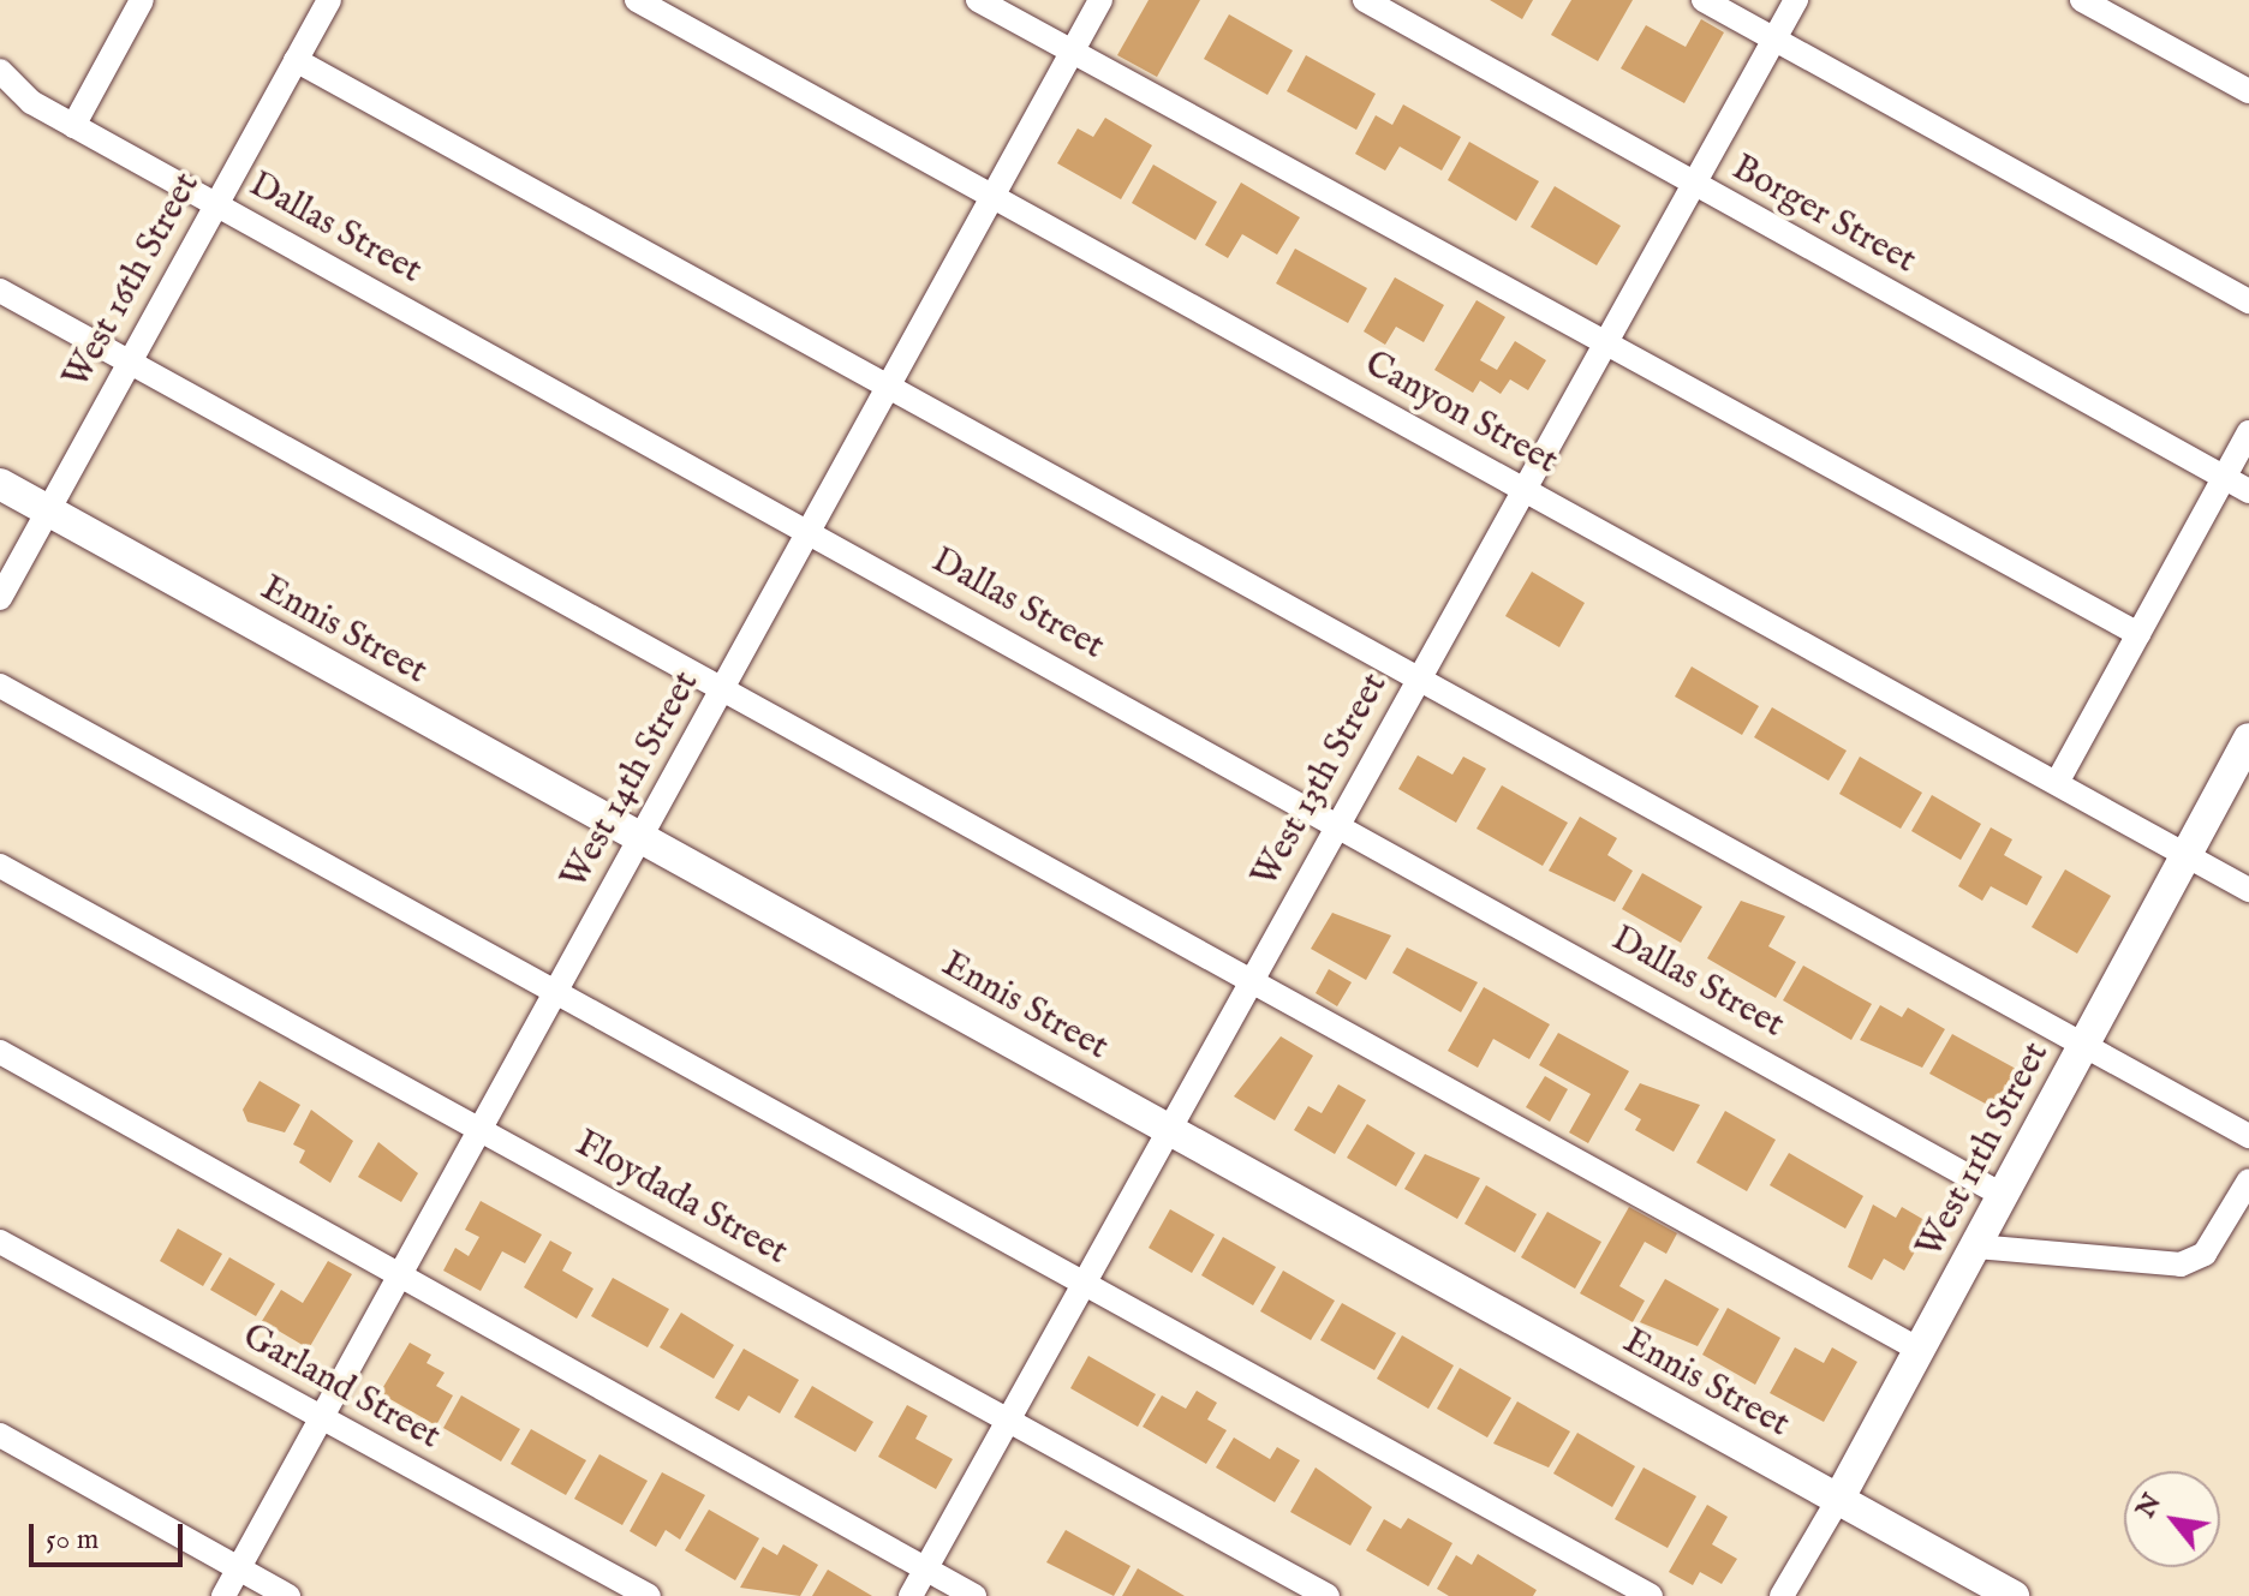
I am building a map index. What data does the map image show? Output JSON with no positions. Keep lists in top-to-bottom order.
{
  "streets": {
    "main road": ["Ennis Street", "West 11th Street"],
    "street": [
      "Borger Street",
      "Dallas Street",
      "West 16th Street",
      "Canyon Street",
      "West 14th Street",
      "West 13th Street",
      "Floydada Street",
      "Garland Street"
    ]
  },
  "crossings": [
    ["Borger Street", "West 13th Street"],
    ["Dallas Street", "West 16th Street"],
    ["Dallas Street", "West 14th Street"],
    ["Dallas Street", "West 13th Street"],
    ["Dallas Street", "West 11th Street"],
    ["West 16th Street", "Ennis Street"],
    ["Canyon Street", "West 14th Street"],
    ["Canyon Street", "West 13th Street"],
    ["Canyon Street", "West 11th Street"],
    ["Ennis Street", "West 14th Street"],
    ["Ennis Street", "West 13th Street"],
    ["Ennis Street", "West 11th Street"],
    ["West 14th Street", "Floydada Street"],
    ["West 14th Street", "Garland Street"],
    ["West 13th Street", "Floydada Street"]
  ],
  "scale_bar": "50 m",
  "north": "top left"
}
